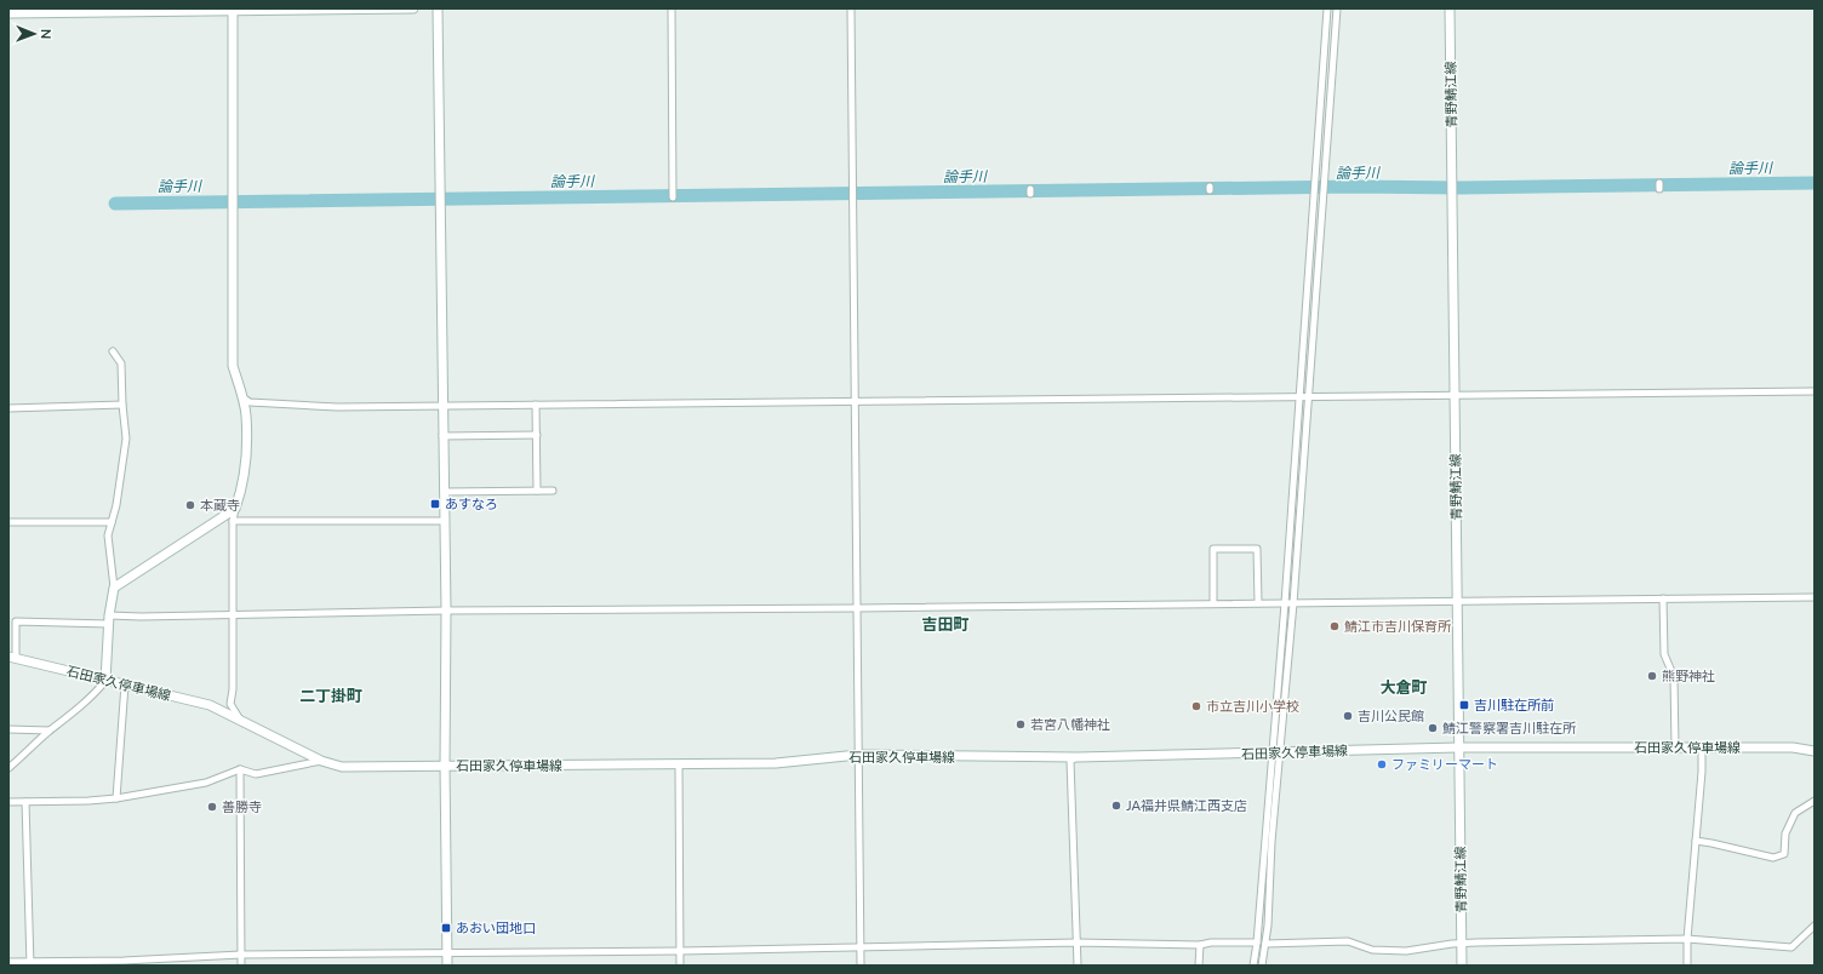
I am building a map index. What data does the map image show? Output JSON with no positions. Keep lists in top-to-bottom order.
{
  "streets": {
    "main road": ["青野鯖江線", "石田家久停車場線"]
  },
  "crossings": [
    ["青野鯖江線", "石田家久停車場線"]
  ],
  "districts": ["吉田町", "大倉町", "二丁掛町"],
  "water": ["論手川"],
  "places": {
    "transit": ["あすなろ", "吉川駐在所前", "あおい団地口"],
    "other": [
      "本蔵寺",
      "鯖江市吉川保育所",
      "熊野神社",
      "市立吉川小学校",
      "吉川公民館",
      "若宮八幡神社",
      "鯖江警察署吉川駐在所",
      "ファミリーマート",
      "JA福井県鯖江西支店",
      "善勝寺"
    ]
  },
  "north": "right"
}
